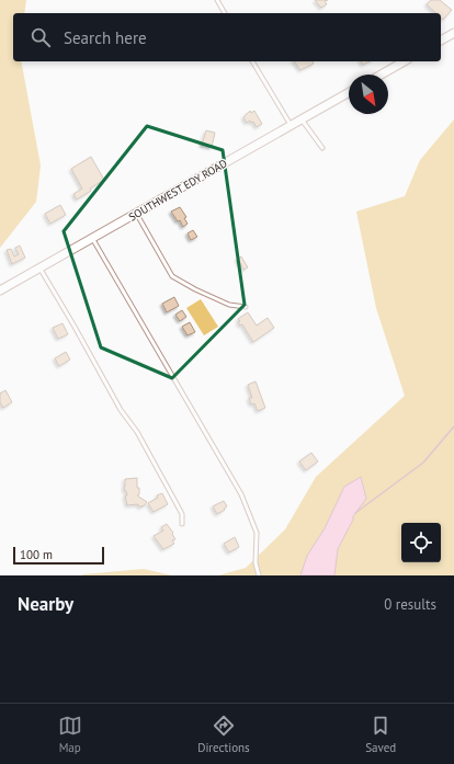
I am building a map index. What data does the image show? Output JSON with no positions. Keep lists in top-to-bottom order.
{
  "streets": {
    "street": ["SOUTHWEST EDY ROAD"]
  },
  "scale_bar": "100 m",
  "north": "bottom right",
  "page": {
    "search": "Search here",
    "scale": "100 m",
    "heading": ["Nearby", "0 results"],
    "nav": ["Map", "Directions", "Saved"]
  }
}
